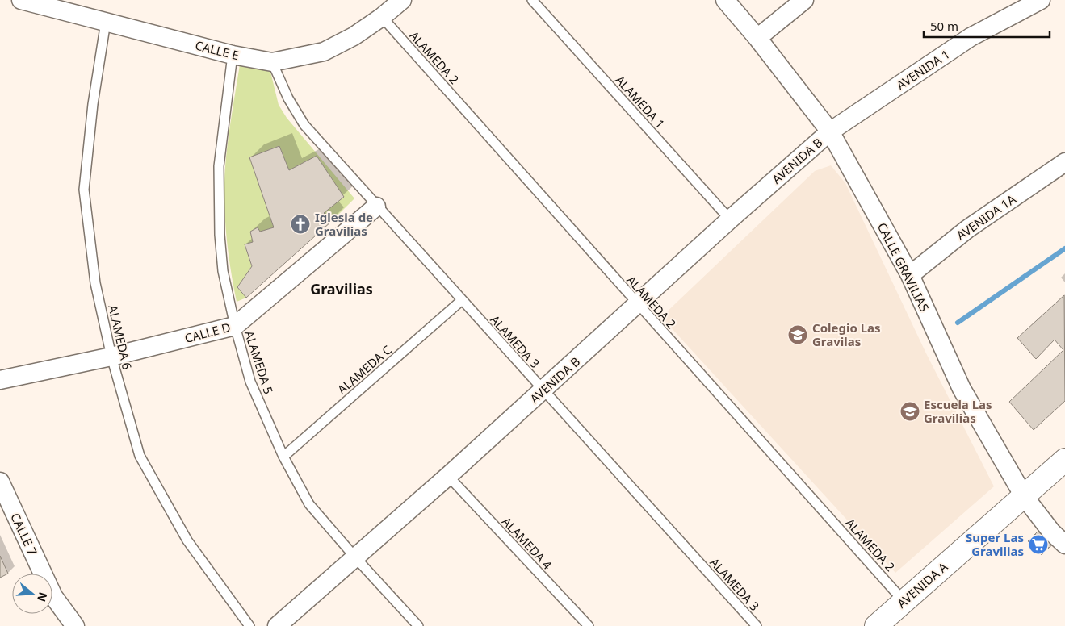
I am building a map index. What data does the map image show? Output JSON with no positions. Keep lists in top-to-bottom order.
{
  "streets": {
    "street": [
      "CALLE E",
      "AVENIDA 1",
      "AVENIDA B",
      "AVENIDA 1A",
      "CALLE GRAVILIAS",
      "CALLE D",
      "CALLE 7",
      "AVENIDA A"
    ],
    "lane": [
      "ALAMEDA 2",
      "ALAMEDA 1",
      "ALAMEDA 6",
      "ALAMEDA 3",
      "ALAMEDA 5",
      "ALAMEDA C",
      "ALAMEDA 4"
    ]
  },
  "crossings": [
    ["CALLE E", "ALAMEDA 2"],
    ["CALLE E", "ALAMEDA 6"],
    ["CALLE E", "ALAMEDA 3"],
    ["CALLE E", "ALAMEDA 5"],
    ["ALAMEDA 2", "AVENIDA B"],
    ["ALAMEDA 2", "AVENIDA A"],
    ["AVENIDA 1", "AVENIDA B"],
    ["AVENIDA 1", "CALLE GRAVILIAS"],
    ["ALAMEDA 1", "AVENIDA B"],
    ["AVENIDA B", "CALLE GRAVILIAS"],
    ["AVENIDA B", "ALAMEDA 3"],
    ["AVENIDA B", "ALAMEDA 5"],
    ["AVENIDA B", "ALAMEDA 4"],
    ["AVENIDA 1A", "CALLE GRAVILIAS"],
    ["CALLE GRAVILIAS", "AVENIDA A"],
    ["CALLE D", "ALAMEDA 6"],
    ["CALLE D", "ALAMEDA 3"],
    ["CALLE D", "ALAMEDA 5"],
    ["ALAMEDA 3", "ALAMEDA C"],
    ["ALAMEDA 5", "ALAMEDA C"]
  ],
  "districts": ["Gravilias"],
  "places": {
    "church": ["Iglesia de Gravilias"],
    "school or university": ["Colegio Las Gravilas", "Escuela Las Gravilias"],
    "supermarket": ["Super Las Gravilias"]
  },
  "scale_bar": "50 m",
  "north": "right"
}
